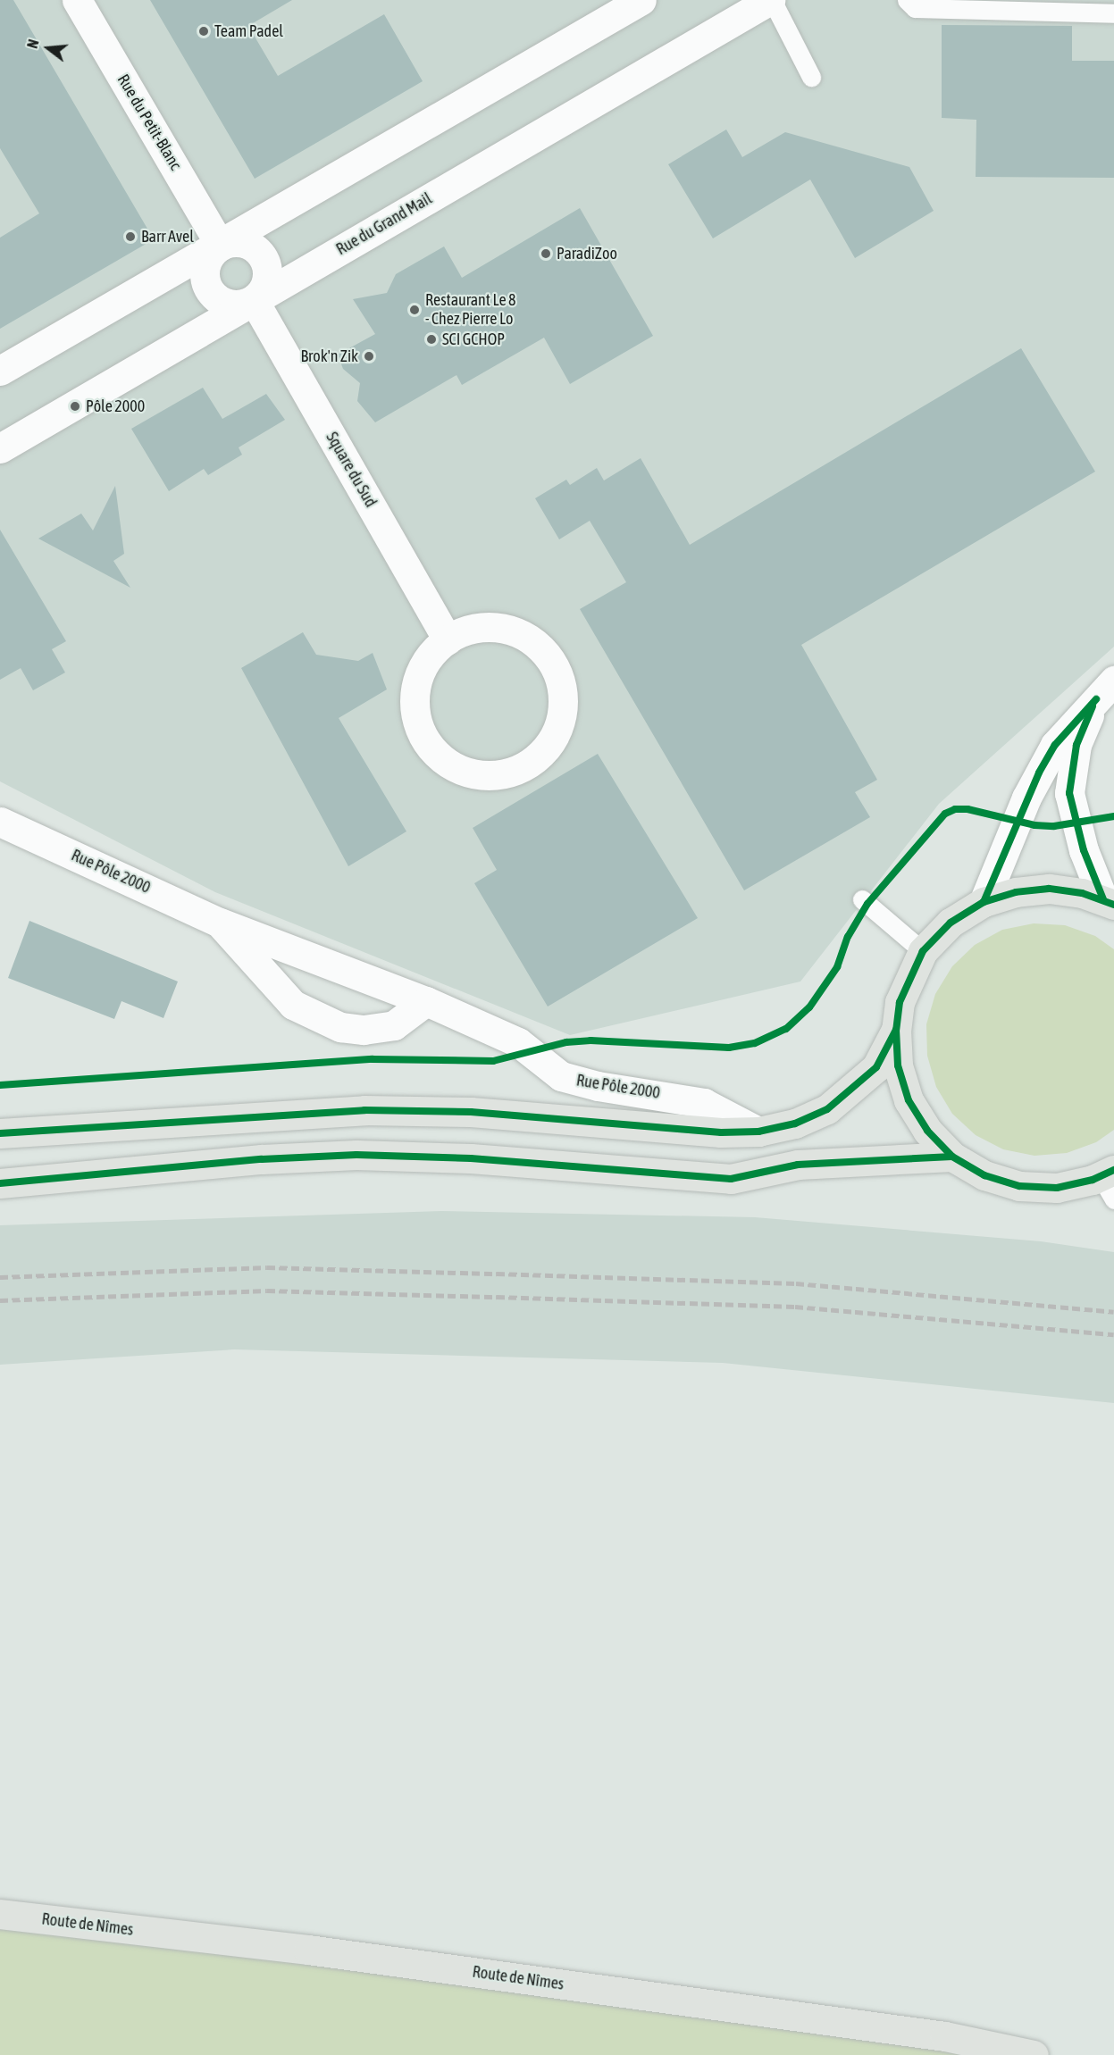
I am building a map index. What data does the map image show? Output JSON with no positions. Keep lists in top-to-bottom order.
{
  "streets": {
    "main road": ["Route de Nîmes"],
    "street": [
      "Rue du Petit-Blanc",
      "Rue du Grand Mail",
      "Square du Sud",
      "Rue Pôle 2000"
    ]
  },
  "crossings": [
    ["Rue du Petit-Blanc", "Rue du Grand Mail"],
    ["Rue du Petit-Blanc", "Square du Sud"],
    ["Rue du Grand Mail", "Square du Sud"]
  ],
  "places": [
    "Team Padel",
    "Barr Avel",
    "ParadiZoo",
    "Restaurant Le 8 - Chez Pierre Lo",
    "SCI GCHOP",
    "Brok'n Zik",
    "Pôle 2000"
  ],
  "north": "left"
}
